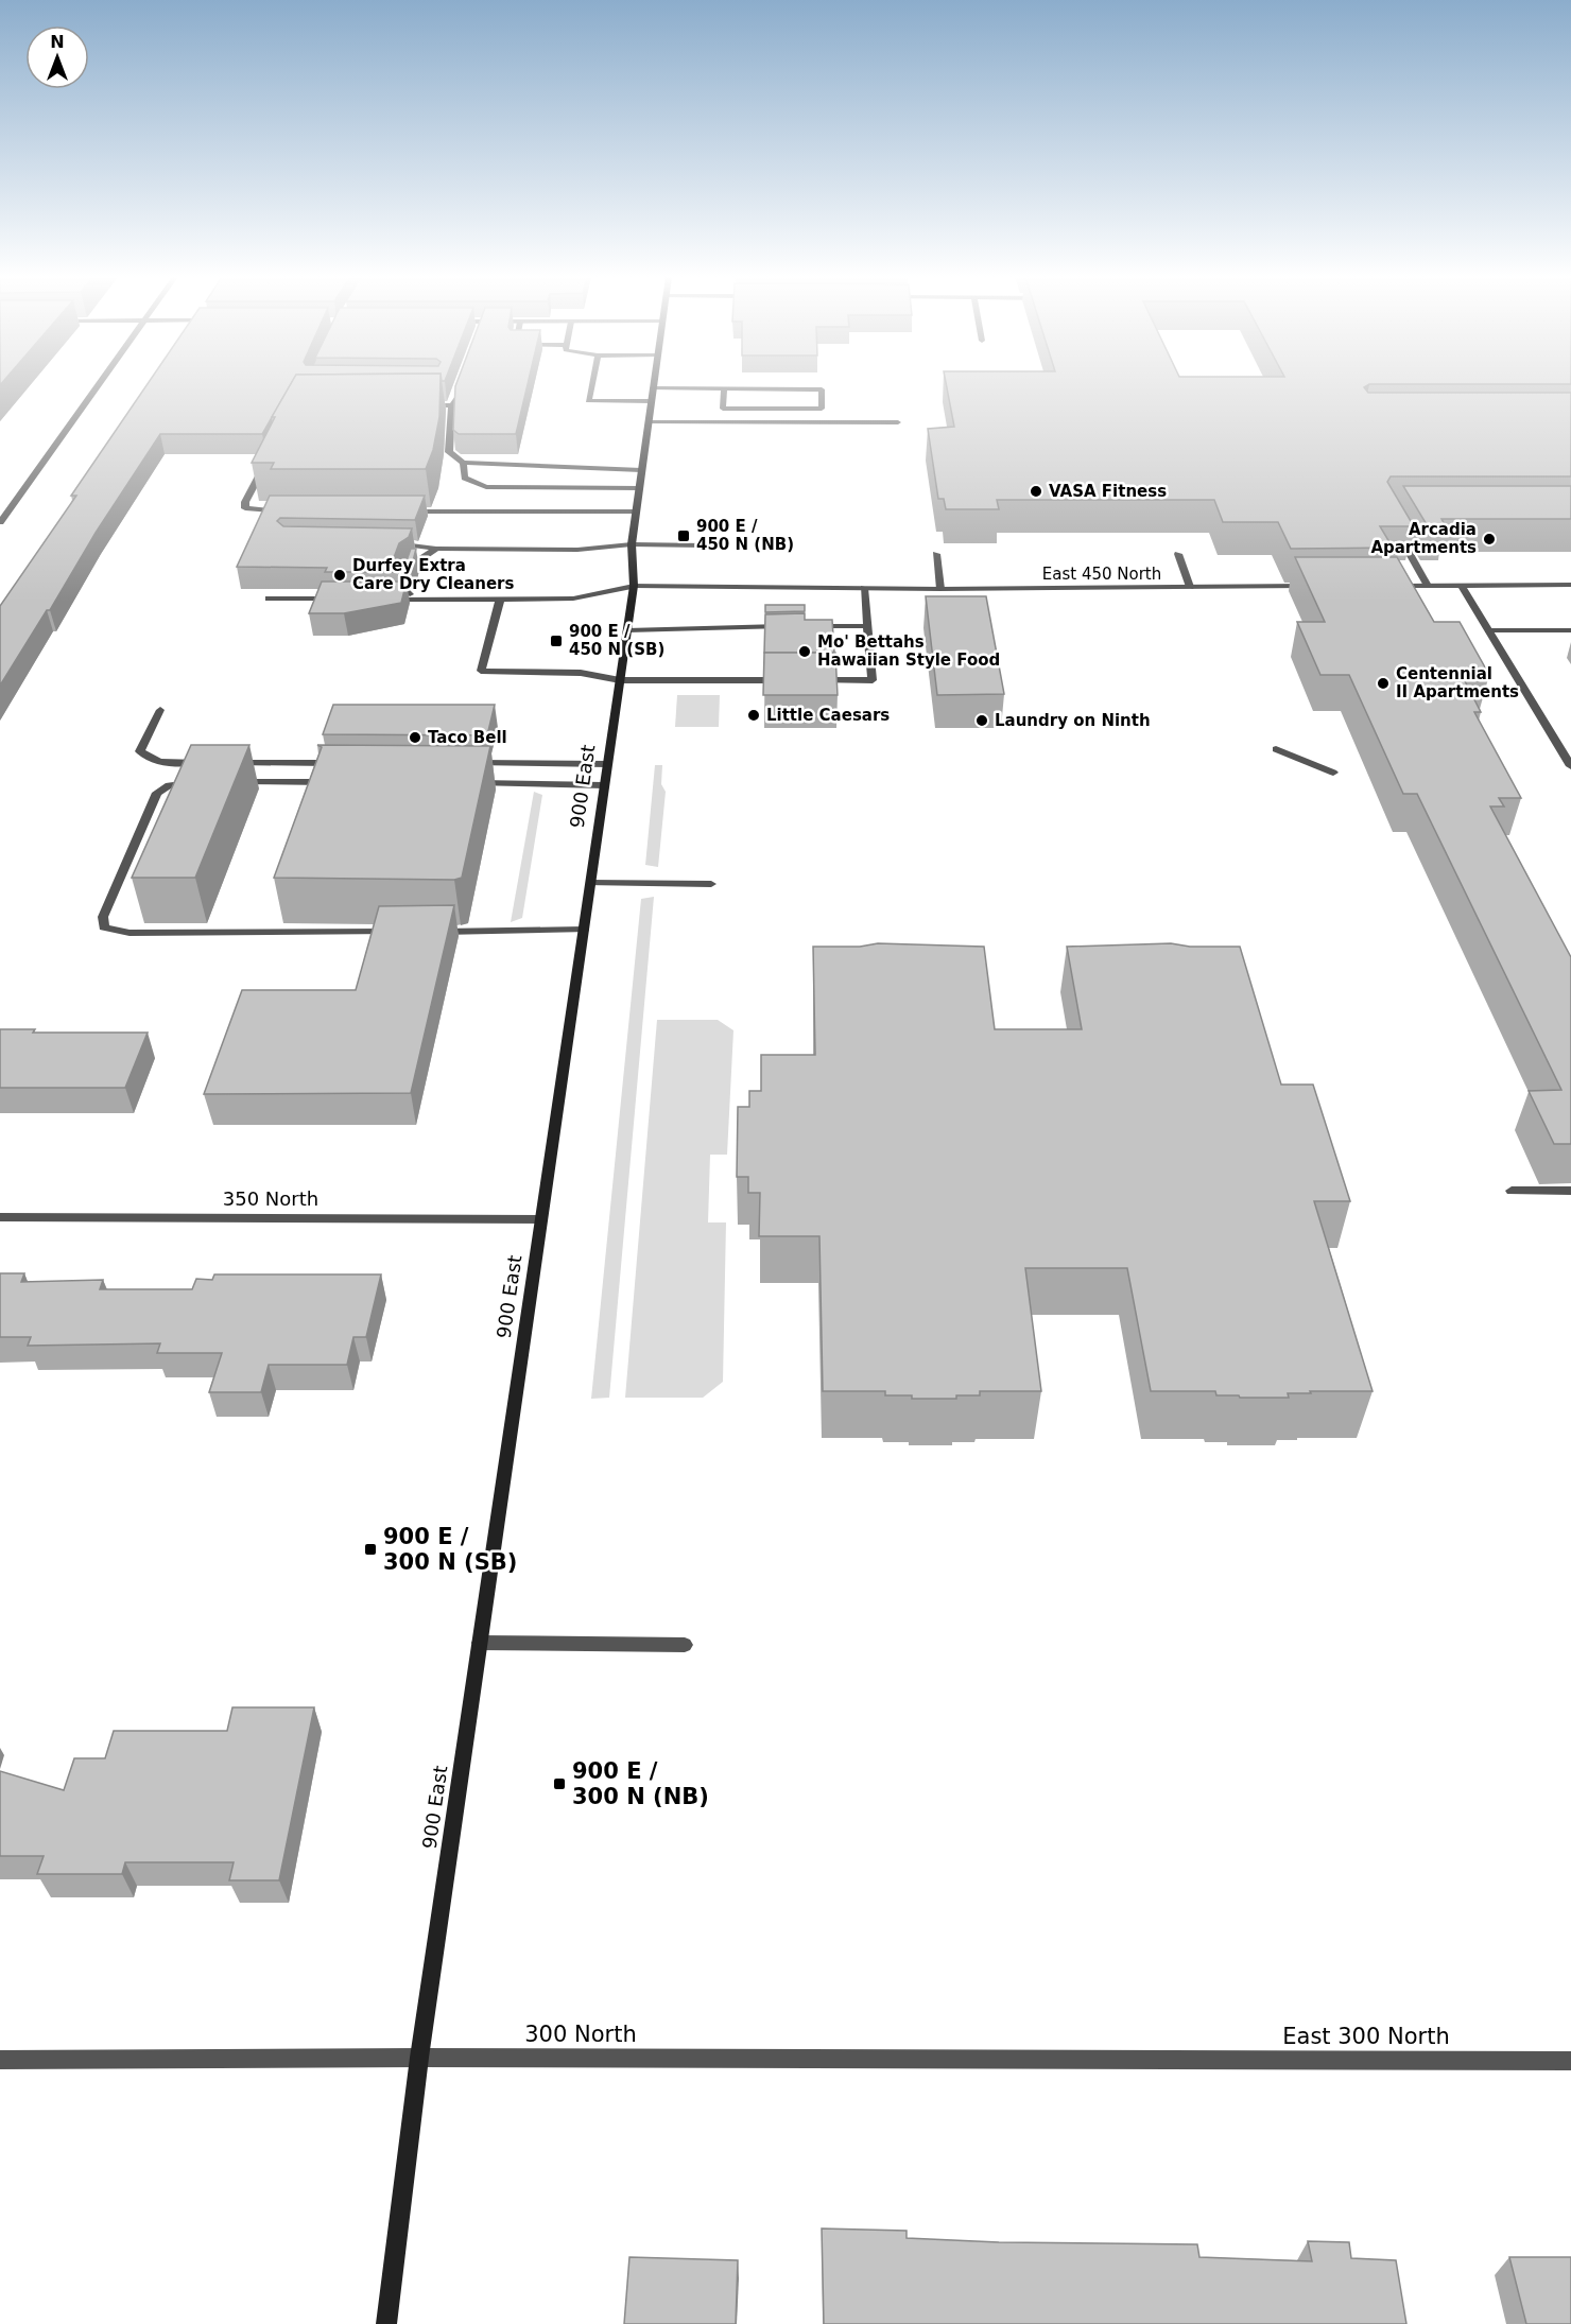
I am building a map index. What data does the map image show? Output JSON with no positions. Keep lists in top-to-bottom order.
{
  "streets": {
    "main road": ["900 East"],
    "street": [
      "East 450 North",
      "350 North",
      "300 North",
      "East 300 North"
    ]
  },
  "crossings": [
    ["East 450 North", "900 East"],
    ["900 East", "350 North"],
    ["900 East", "300 North"],
    ["300 North", "East 300 North"]
  ],
  "places": {
    "other": [
      "VASA Fitness",
      "Arcadia Apartments",
      "Durfey Extra Care Dry Cleaners",
      "Mo' Bettahs Hawaiian Style Food",
      "Centennial II Apartments",
      "Little Caesars",
      "Laundry on Ninth",
      "Taco Bell"
    ],
    "transit": [
      "900 E / 450 N (NB)",
      "900 E / 450 N (SB)",
      "900 E / 300 N (SB)",
      "900 E / 300 N (NB)"
    ]
  },
  "north": "top"
}
